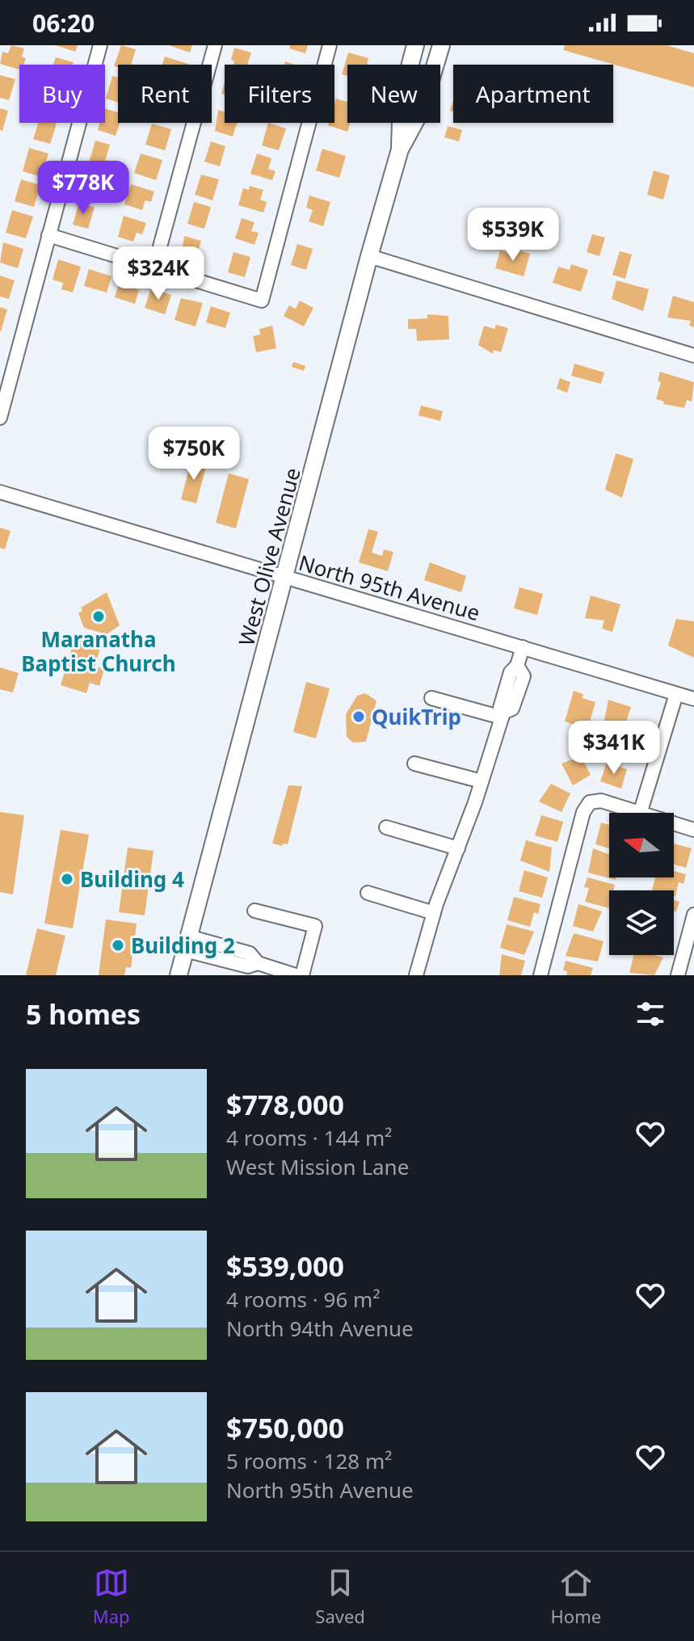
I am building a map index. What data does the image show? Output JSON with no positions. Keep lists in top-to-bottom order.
{
  "streets": {
    "main road": ["West Olive Avenue"],
    "street": ["North 95th Avenue"]
  },
  "crossings": [
    ["West Olive Avenue", "North 95th Avenue"]
  ],
  "places": [
    "Maranatha Baptist Church",
    "QuikTrip",
    "Building 4",
    "Building 2"
  ],
  "north": "left",
  "page": {
    "status": "06:20",
    "chip": [
      "Buy",
      "Rent",
      "Filters",
      "New",
      "Apartment"
    ],
    "price": [
      "$778K",
      "$539K",
      "$324K",
      "$750K",
      "$341K"
    ],
    "heading": "5 homes",
    "list": [
      {
        "name": "$778,000",
        "note": "4 rooms · 144 m² · West Mission Lane"
      },
      {
        "name": "$539,000",
        "note": "4 rooms · 96 m² · North 94th Avenue"
      },
      {
        "name": "$750,000",
        "note": "5 rooms · 128 m² · North 95th Avenue"
      }
    ],
    "tabs": ["Map", "Saved", "Home"]
  }
}
